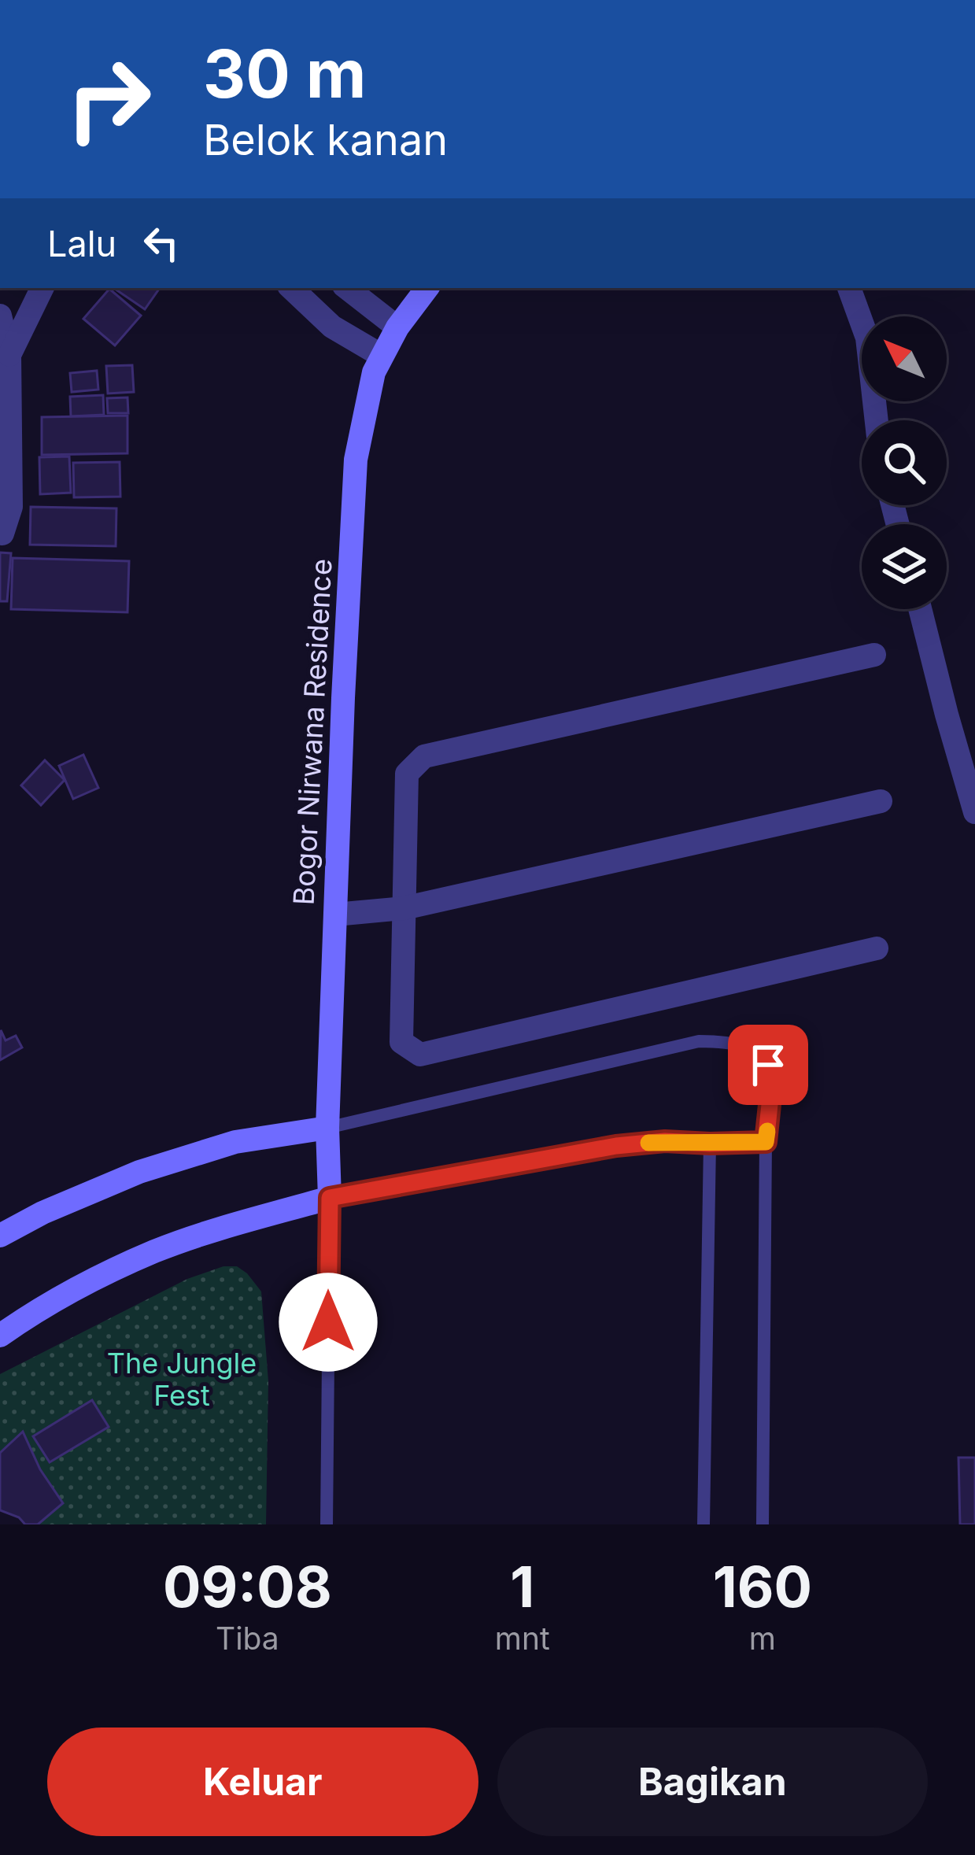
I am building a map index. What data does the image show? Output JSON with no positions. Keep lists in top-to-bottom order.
{
  "streets": {
    "street": ["Bogor Nirwana Residence"]
  },
  "parks": ["The Jungle Fest"],
  "north": "top left",
  "page": {
    "turn": ["30 m", "Belok kanan"],
    "then": "Lalu",
    "eta": [
      "09:08",
      "Tiba",
      "1",
      "mnt",
      "160",
      "m"
    ],
    "buttons": ["Keluar", "Bagikan"]
  }
}
